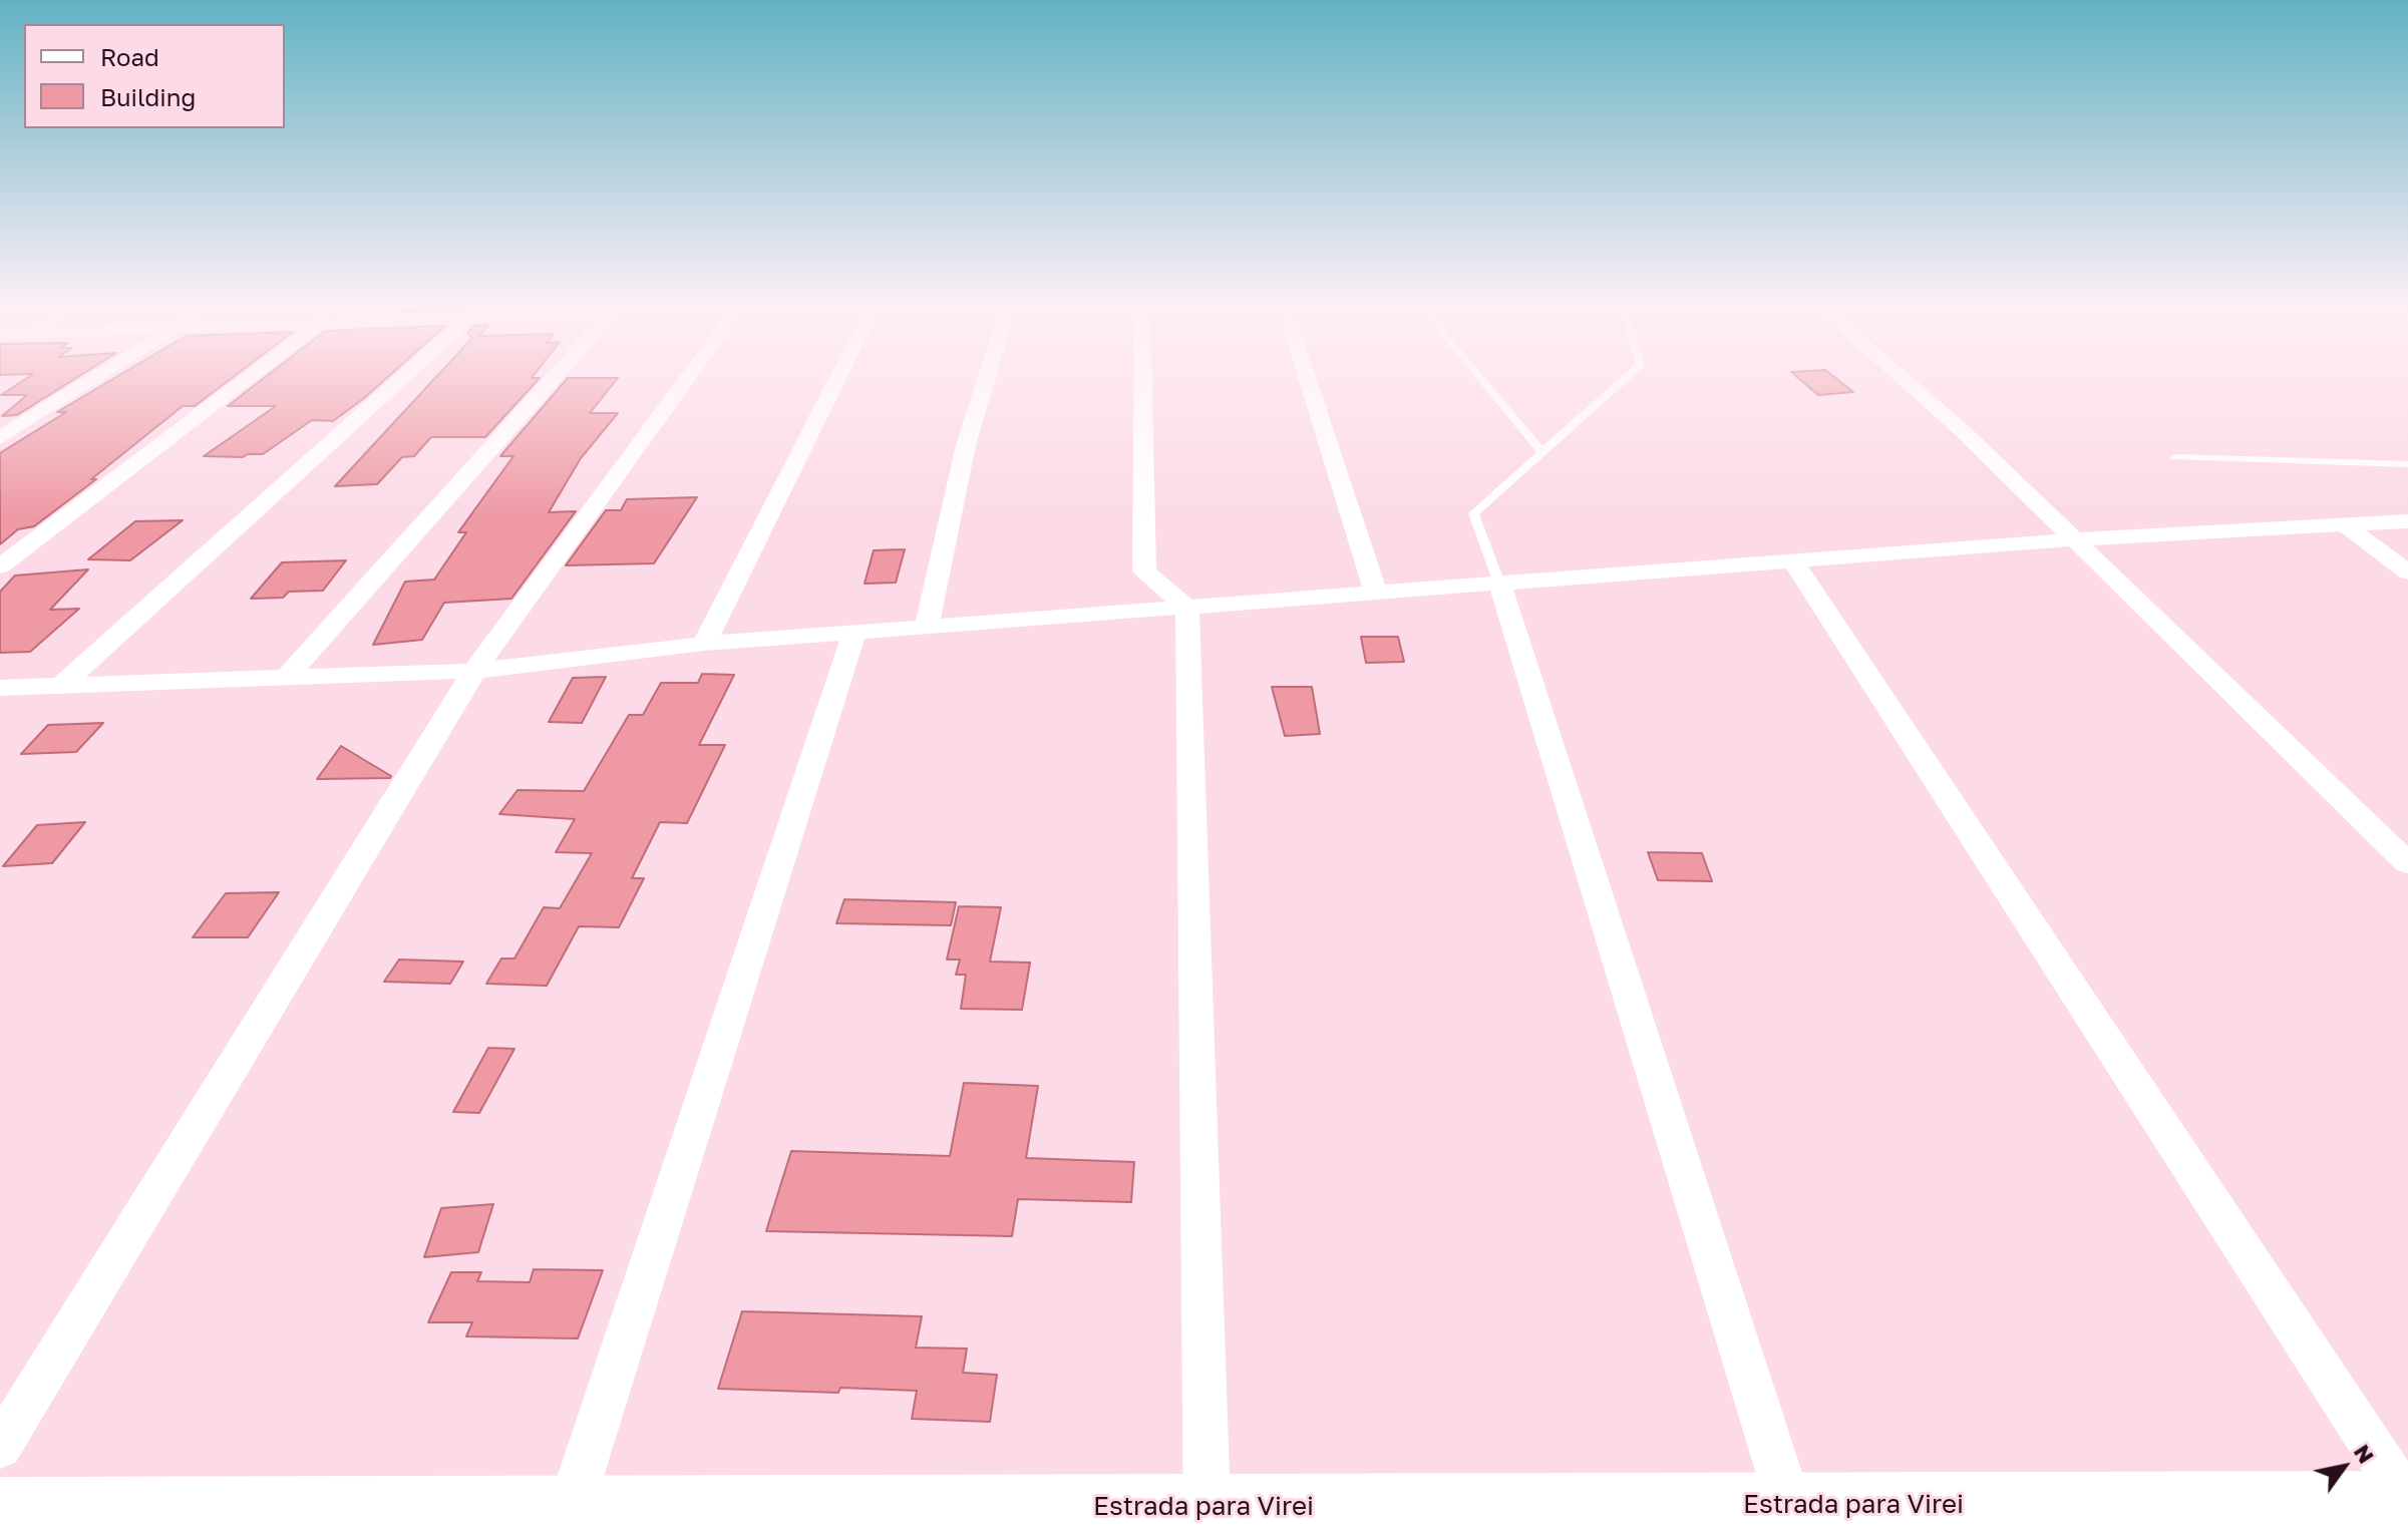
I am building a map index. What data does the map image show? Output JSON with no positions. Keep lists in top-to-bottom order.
{
  "streets": {
    "street": ["Estrada para Virei"]
  },
  "legend": ["Road", "Building"],
  "north": "top right"
}
